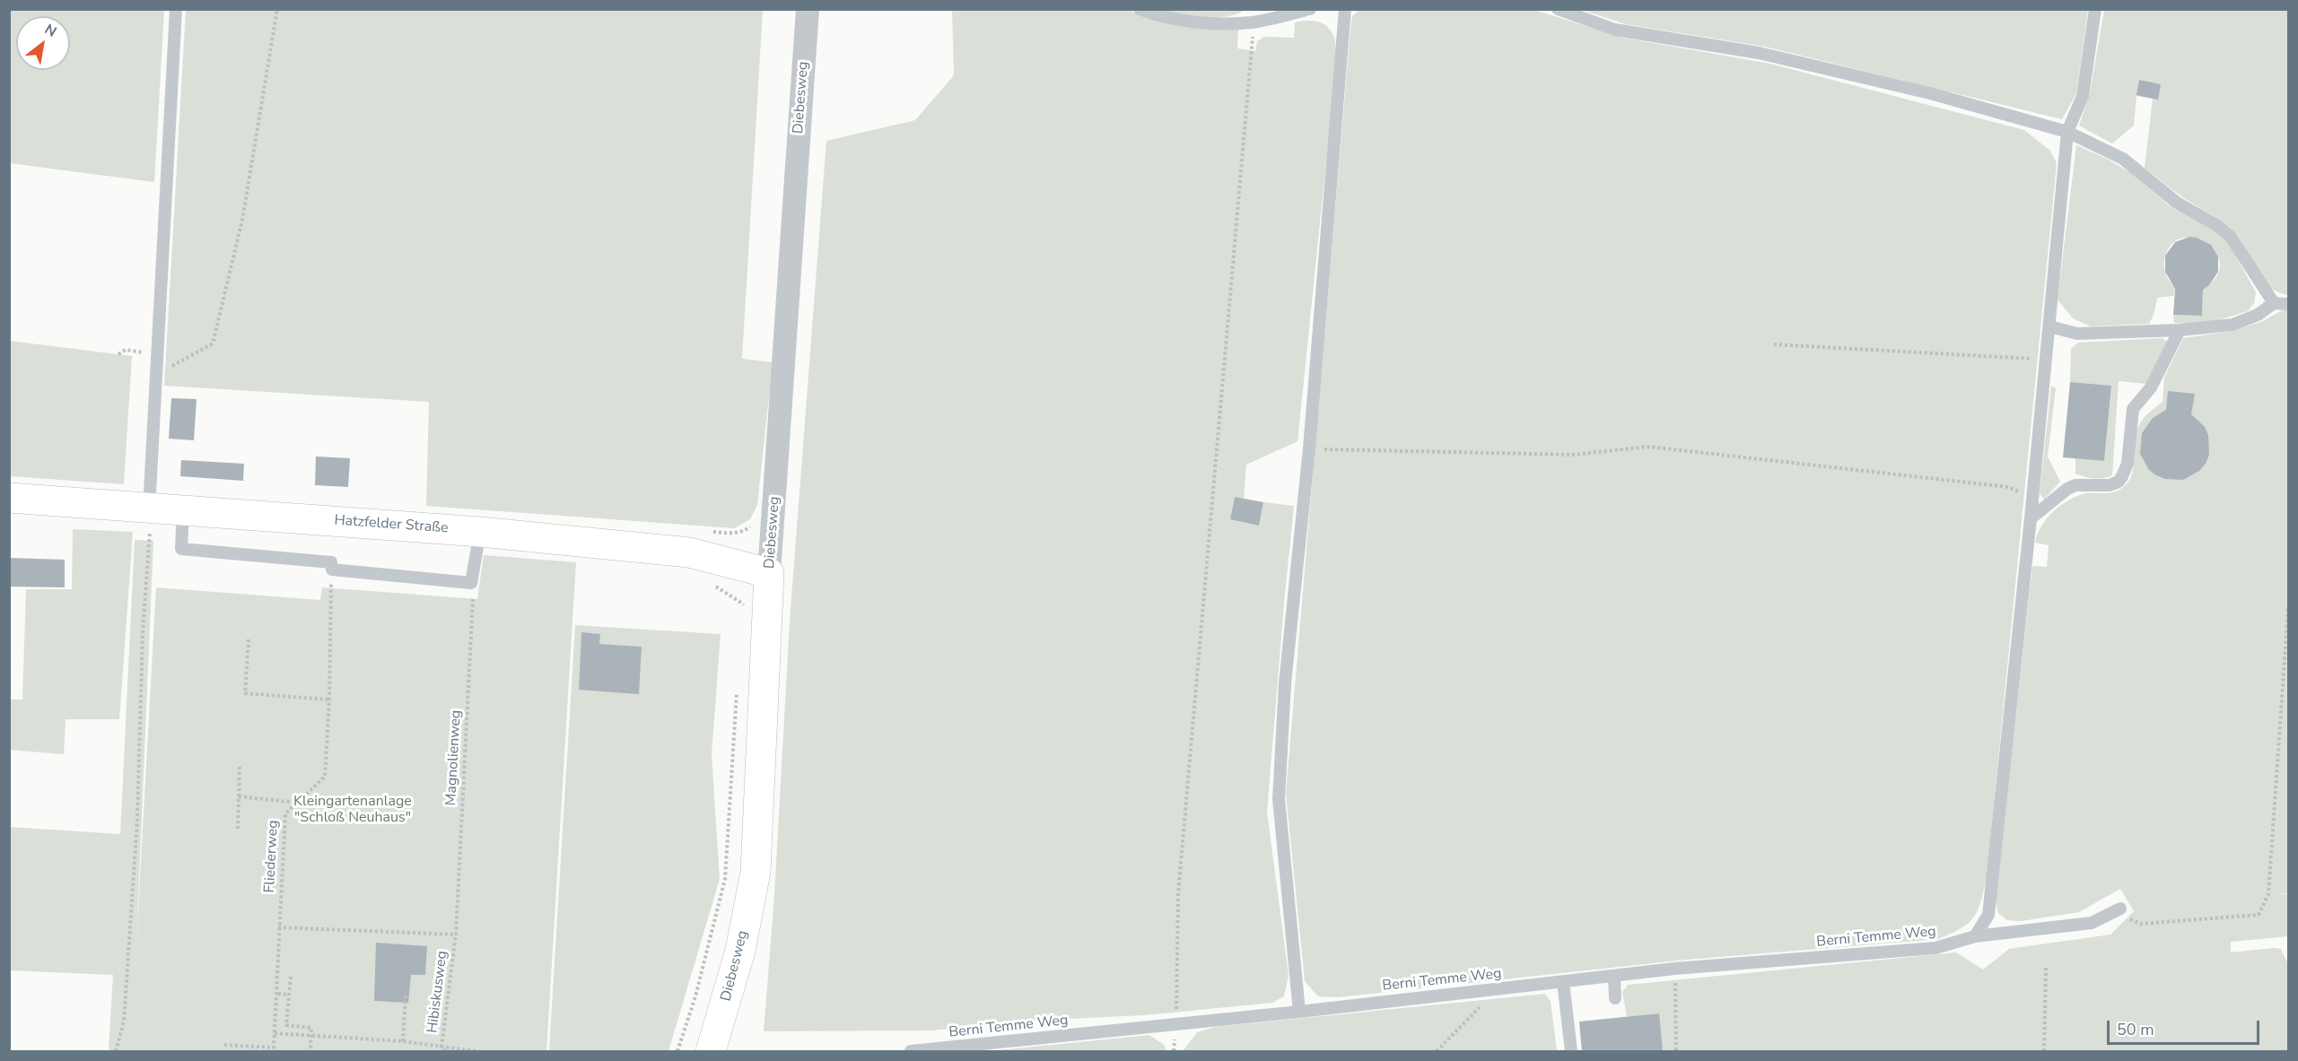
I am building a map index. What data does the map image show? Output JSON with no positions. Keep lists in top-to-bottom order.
{
  "streets": {
    "street": ["Diebesweg", "Hatzfelder Straße"],
    "lane": ["Berni Temme Weg"],
    "path": ["Magnolienweg", "Fliederweg", "Hibiskusweg"]
  },
  "crossings": [
    ["Diebesweg", "Hatzfelder Straße"],
    ["Magnolienweg", "Hibiskusweg"]
  ],
  "parks": ["Kleingartenanlage \"Schloß Neuhaus\""],
  "scale_bar": "50 m",
  "north": "top right"
}
